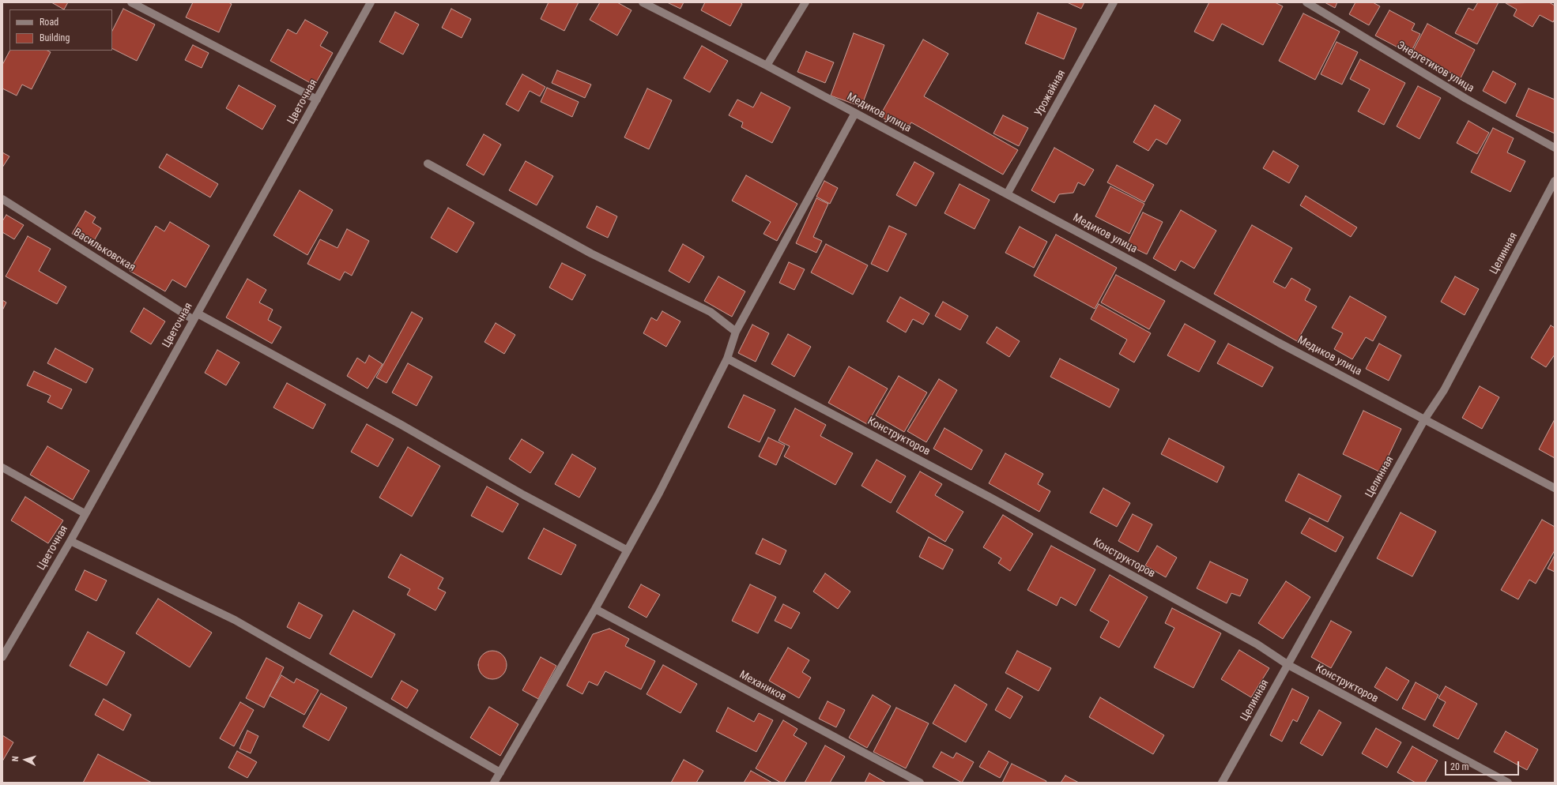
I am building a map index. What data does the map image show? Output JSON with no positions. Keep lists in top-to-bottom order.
{
  "streets": {
    "street": [
      "Энергетиков улица",
      "Урожайная",
      "Цветочная",
      "Медиков улица",
      "Васильковская",
      "Целинная",
      "Конструкторов",
      "Механиков"
    ]
  },
  "crossings": [
    ["Урожайная", "Медиков улица"],
    ["Цветочная", "Васильковская"],
    ["Медиков улица", "Целинная"],
    ["Целинная", "Конструкторов"]
  ],
  "legend": ["Road", "Building"],
  "scale_bar": "20 m",
  "north": "left"
}
